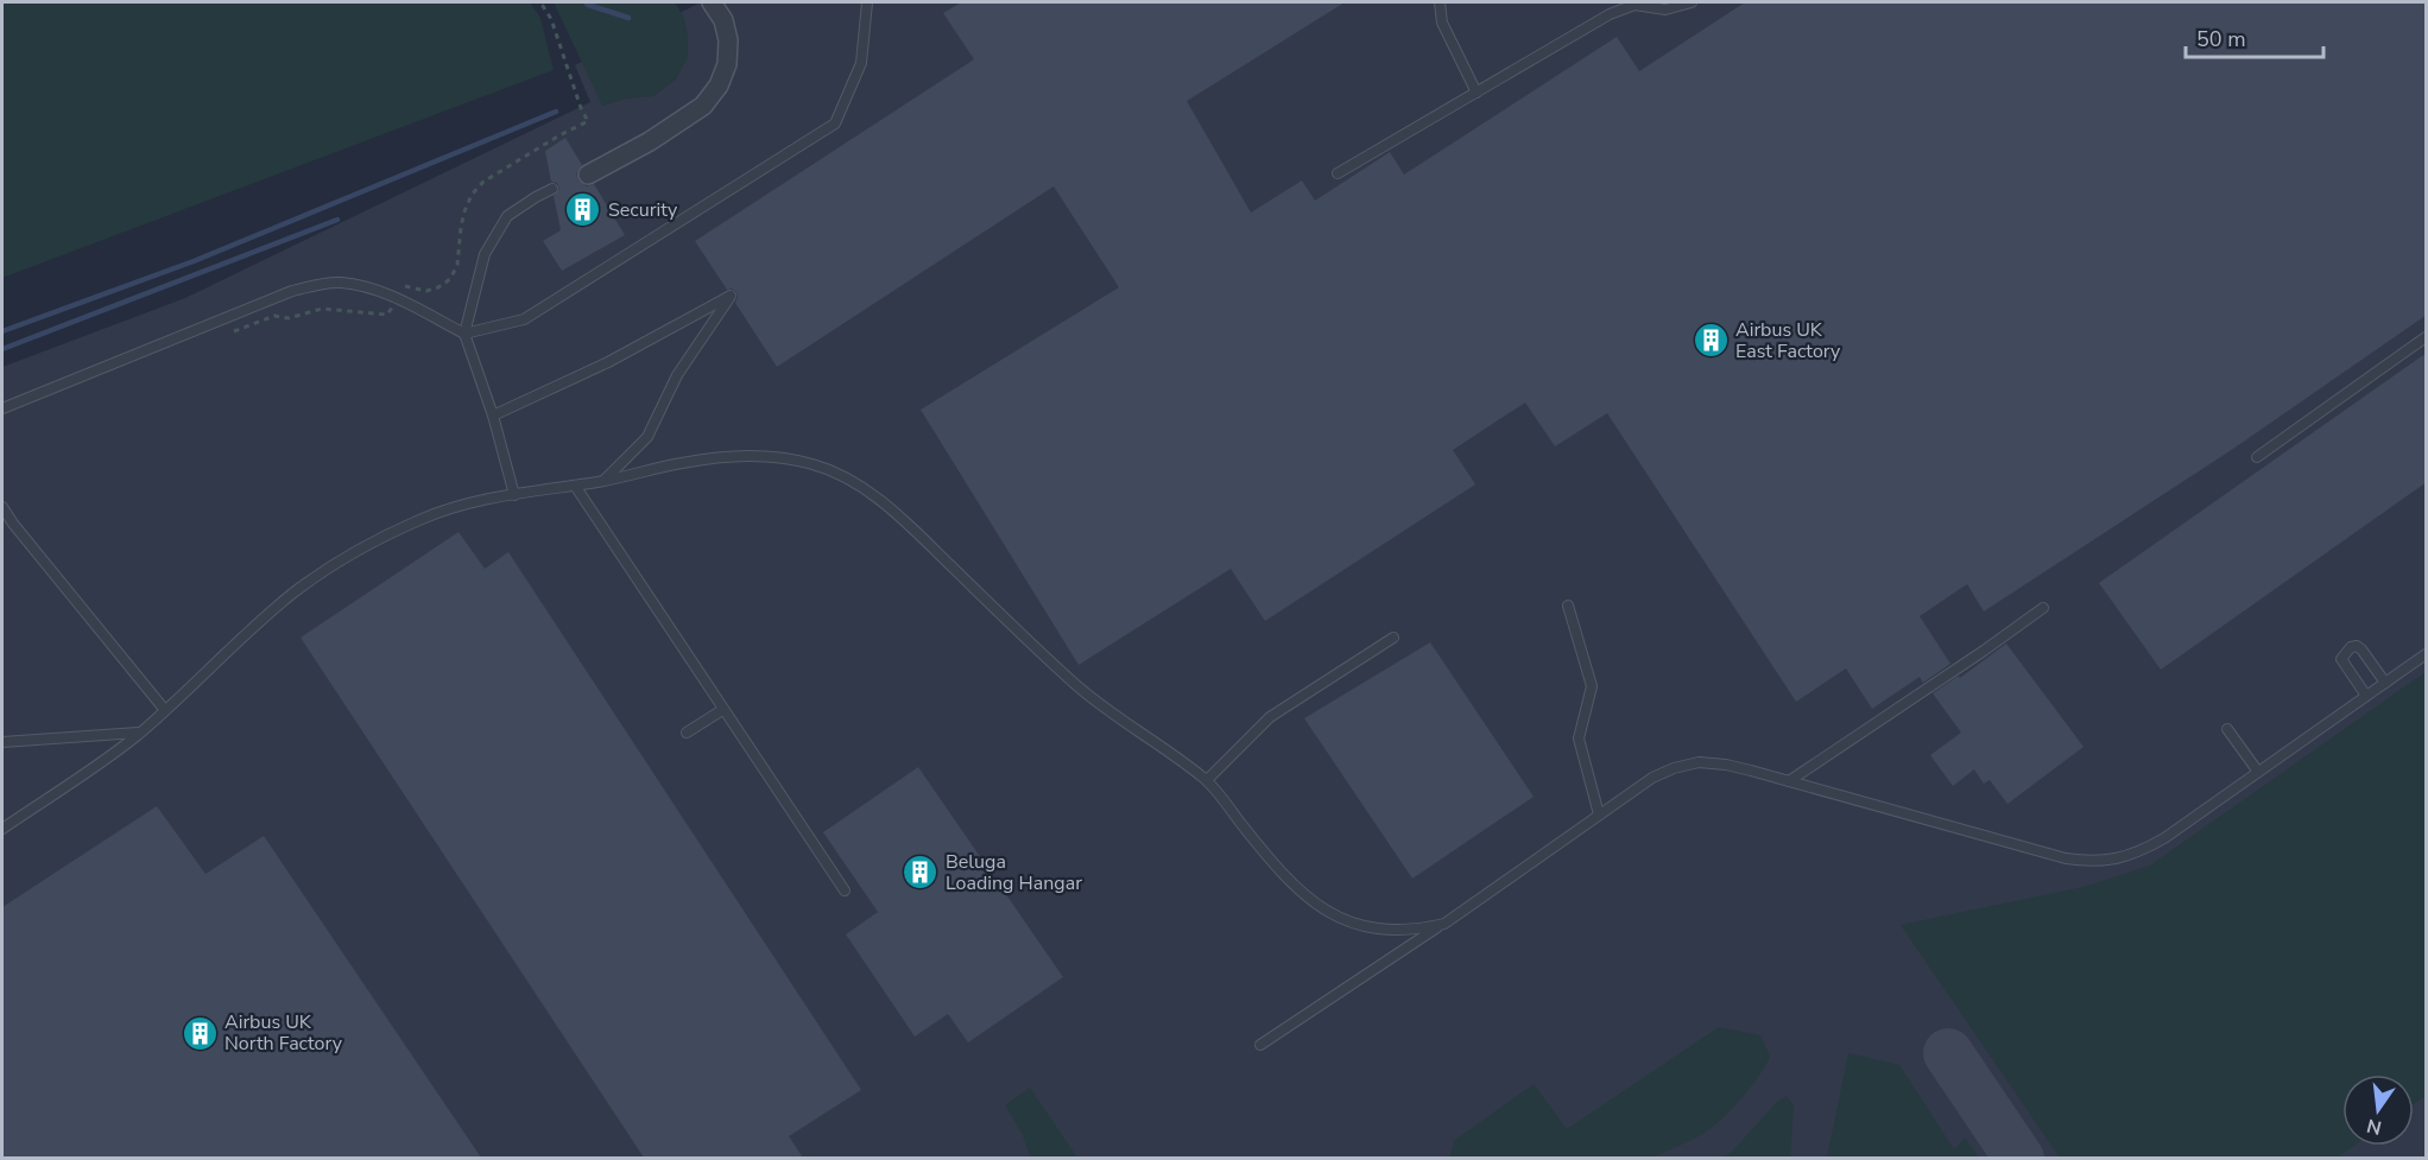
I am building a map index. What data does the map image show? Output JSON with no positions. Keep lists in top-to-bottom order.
{
  "places": {
    "building": [
      "Security",
      "Airbus UK East Factory",
      "Beluga Loading Hangar",
      "Airbus UK North Factory"
    ]
  },
  "scale_bar": "50 m",
  "north": "bottom"
}
